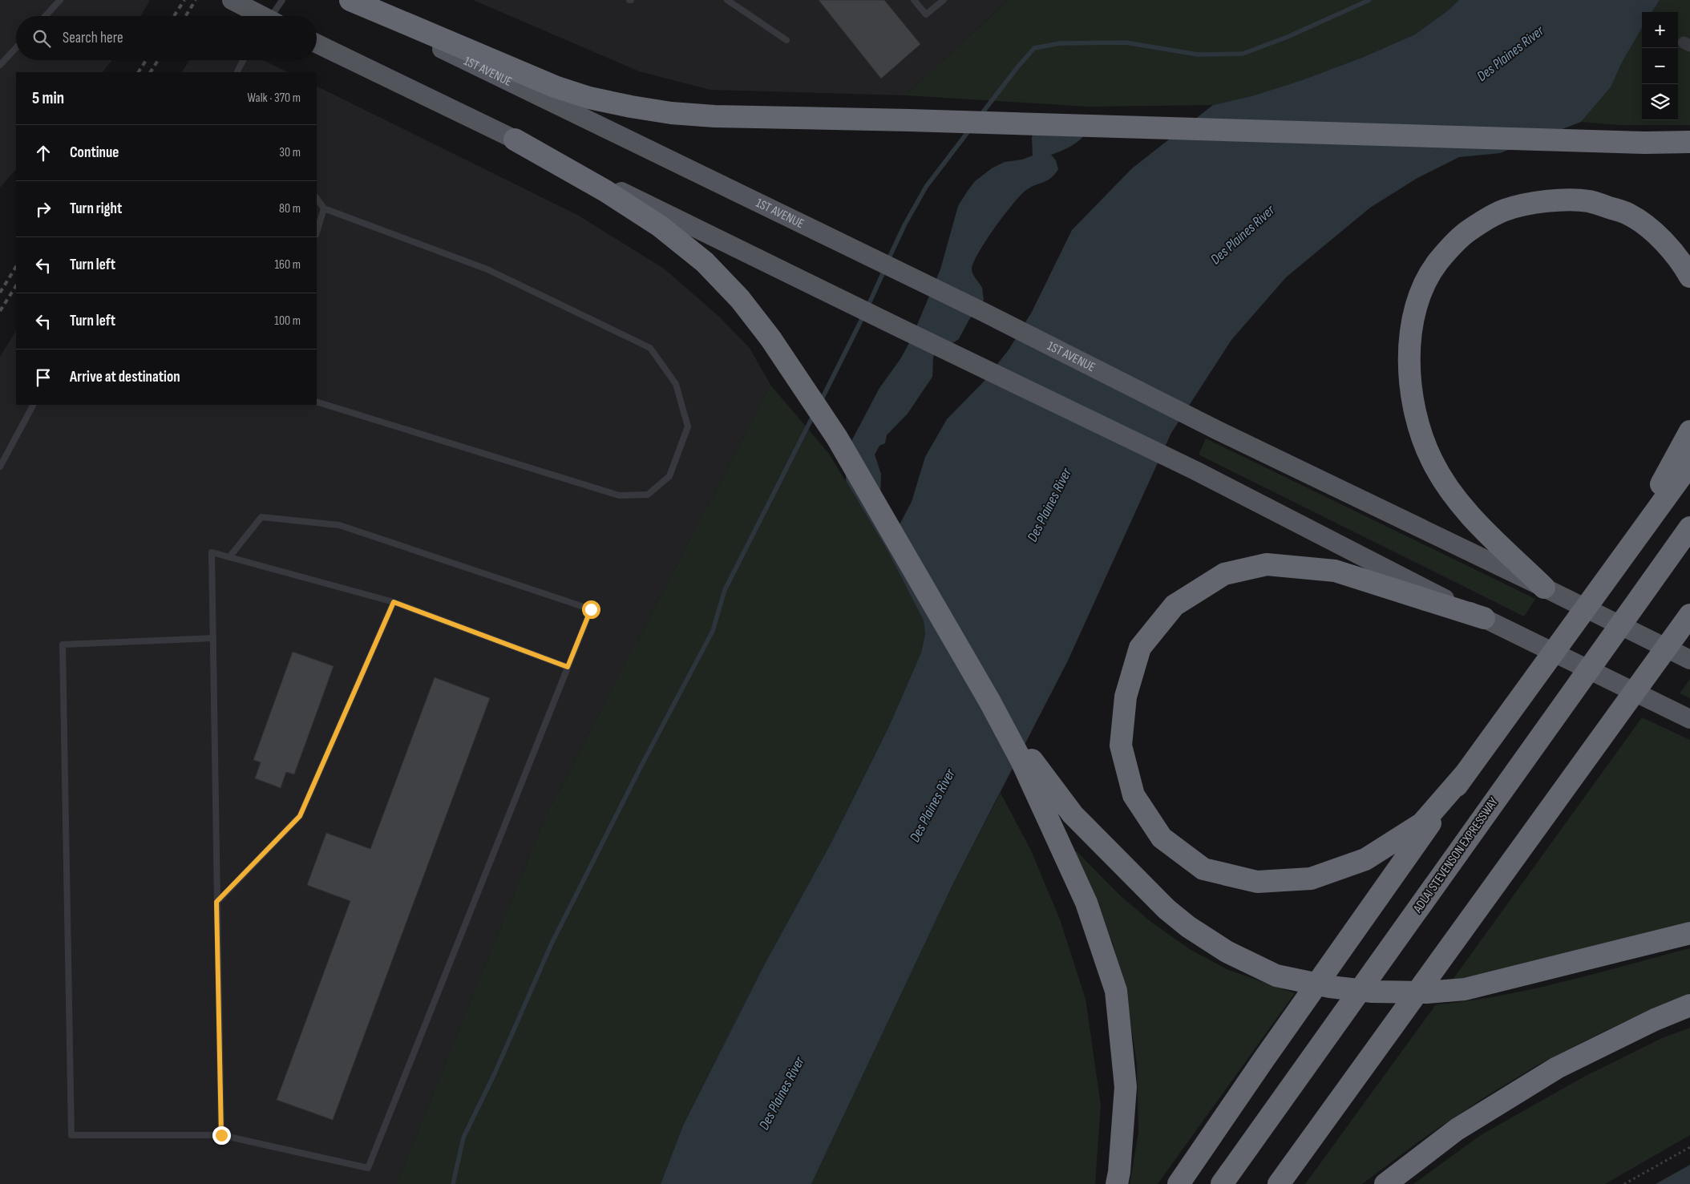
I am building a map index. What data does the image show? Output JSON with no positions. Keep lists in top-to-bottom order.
{
  "streets": {
    "highway": ["ADLAI STEVENSON EXPRESSWAY"],
    "main road": ["1ST AVENUE"]
  },
  "water": ["Des Plaines River"],
  "page": {
    "map_buttons": ["+", "−"],
    "search": "Search here",
    "heading": ["5 min", "Walk · 370 m"],
    "list": [
      ["Continue", "30 m"],
      ["Turn right", "80 m"],
      ["Turn left", "160 m"],
      ["Turn left", "100 m"],
      "Arrive at destination"
    ]
  }
}
